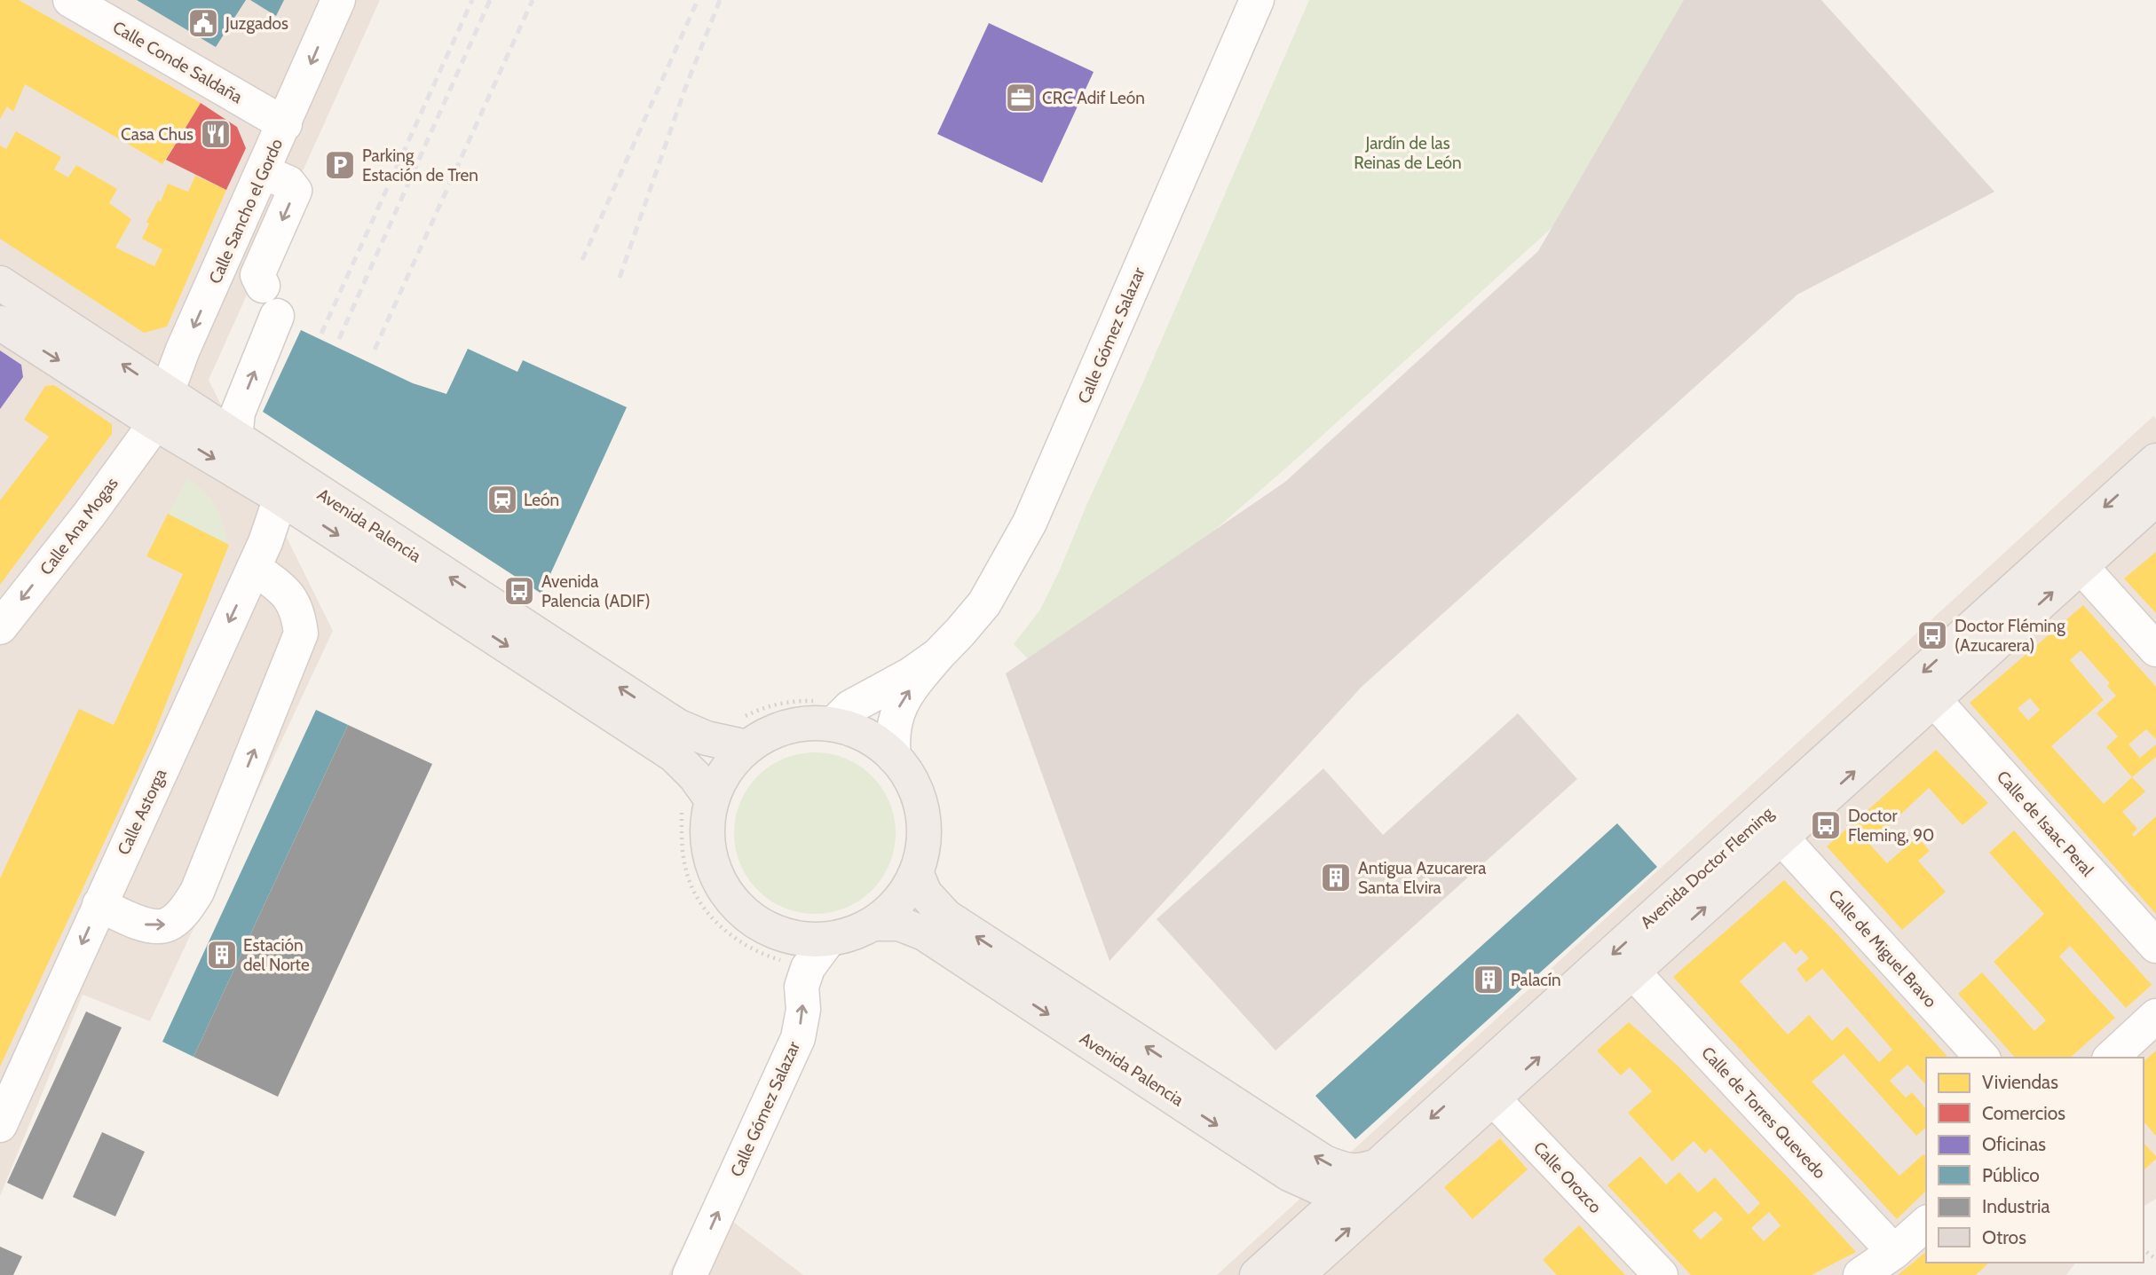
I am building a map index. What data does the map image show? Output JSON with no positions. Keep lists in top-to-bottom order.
{
  "streets": {
    "main road": ["Avenida Palencia", "Avenida Doctor Fleming"],
    "street": [
      "Calle Conde Saldaña",
      "Calle Sancho el Gordo",
      "Calle Gómez Salazar",
      "Calle Ana Mogas",
      "Calle Astorga",
      "Calle de Isaac Peral",
      "Calle de Miguel Bravo",
      "Calle de Torres Quevedo",
      "Calle Orozco"
    ]
  },
  "crossings": [
    ["Calle Conde Saldaña", "Calle Sancho el Gordo"],
    ["Calle Sancho el Gordo", "Avenida Palencia"],
    ["Calle Sancho el Gordo", "Calle Ana Mogas"],
    ["Avenida Palencia", "Calle Ana Mogas"],
    ["Avenida Palencia", "Calle Astorga"],
    ["Avenida Palencia", "Avenida Doctor Fleming"],
    ["Calle de Isaac Peral", "Avenida Doctor Fleming"],
    ["Avenida Doctor Fleming", "Calle de Miguel Bravo"],
    ["Avenida Doctor Fleming", "Calle de Torres Quevedo"],
    ["Avenida Doctor Fleming", "Calle Orozco"]
  ],
  "one_way": ["Calle Sancho el Gordo", "Calle Ana Mogas", "Calle Astorga"],
  "parks": ["Jardín de las Reinas de León"],
  "places": {
    "public building": ["Juzgados"],
    "office": ["CRC Adif León"],
    "restaurant": ["Casa Chus"],
    "parking": ["Parking Estación de Tren"],
    "station": ["León"],
    "bus stop": ["Avenida Palencia (ADIF)", "Doctor Fléming (Azucarera)", "Doctor Fleming, 90"],
    "building": ["Antigua Azucarera Santa Elvira", "Estación del Norte", "Palacín"]
  },
  "legend": [
    "Viviendas",
    "Comercios",
    "Oficinas",
    "Público",
    "Industria",
    "Otros"
  ]
}
